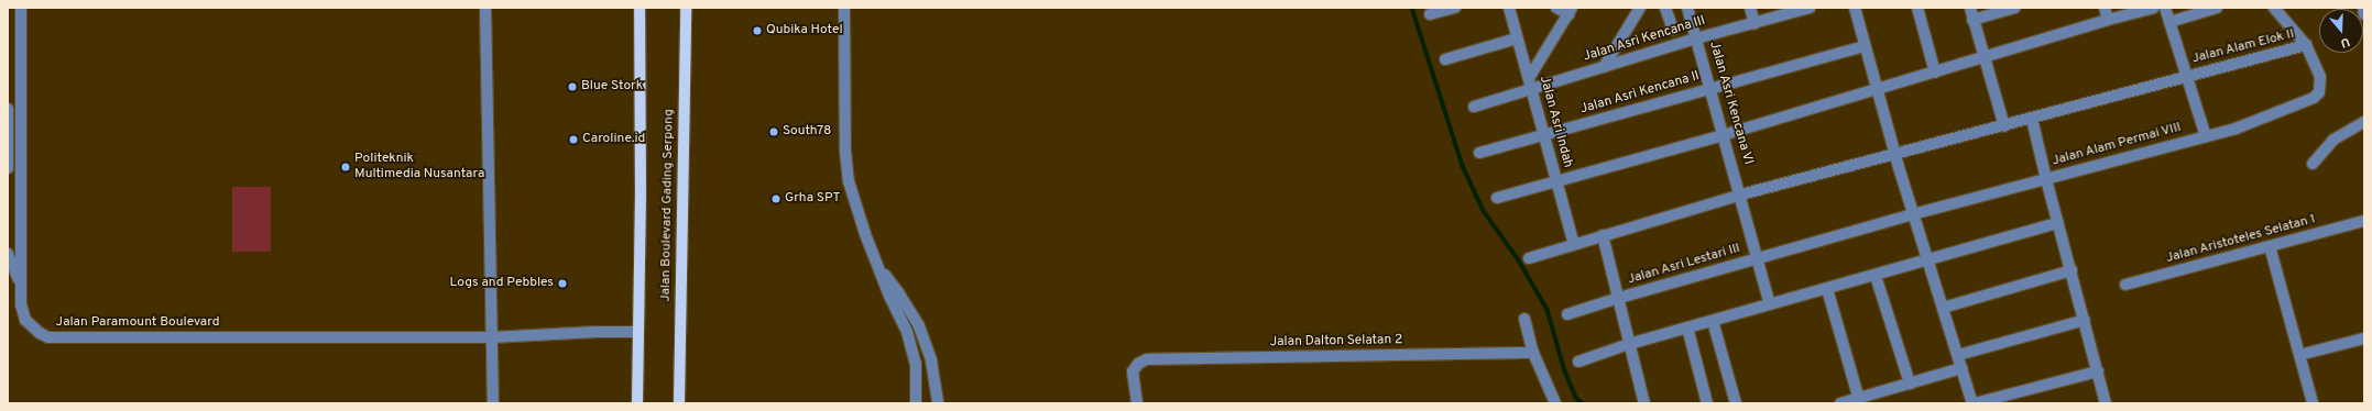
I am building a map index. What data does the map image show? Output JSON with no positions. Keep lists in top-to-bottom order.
{
  "streets": {
    "main road": ["Jalan Boulevard Gading Serpong"],
    "street": [
      "Jalan Asri Kencana III",
      "Jalan Alam Elok II",
      "Jalan Asri Kencana II",
      "Jalan Asri Kencana VI",
      "Jalan Asri Indah",
      "Jalan Alam Permai VIII",
      "Jalan Aristoteles Selatan 1",
      "Jalan Asri Lestari III",
      "Jalan Paramount Boulevard",
      "Jalan Dalton Selatan 2"
    ]
  },
  "crossings": [
    ["Jalan Asri Kencana III", "Jalan Asri Kencana VI"],
    ["Jalan Asri Kencana III", "Jalan Asri Indah"],
    ["Jalan Alam Elok II", "Jalan Asri Kencana VI"],
    ["Jalan Alam Elok II", "Jalan Asri Indah"],
    ["Jalan Alam Elok II", "Jalan Alam Permai VIII"],
    ["Jalan Asri Kencana II", "Jalan Asri Kencana VI"],
    ["Jalan Asri Kencana II", "Jalan Asri Indah"],
    ["Jalan Asri Kencana VI", "Jalan Asri Lestari III"],
    ["Jalan Alam Permai VIII", "Jalan Asri Lestari III"],
    ["Jalan Boulevard Gading Serpong", "Jalan Paramount Boulevard"]
  ],
  "places": [
    "Qubika Hotel",
    "Blue Stork",
    "South78",
    "Caroline.id",
    "Politeknik Multimedia Nusantara",
    "Grha SPT",
    "Logs and Pebbles"
  ],
  "north": "bottom"
}
